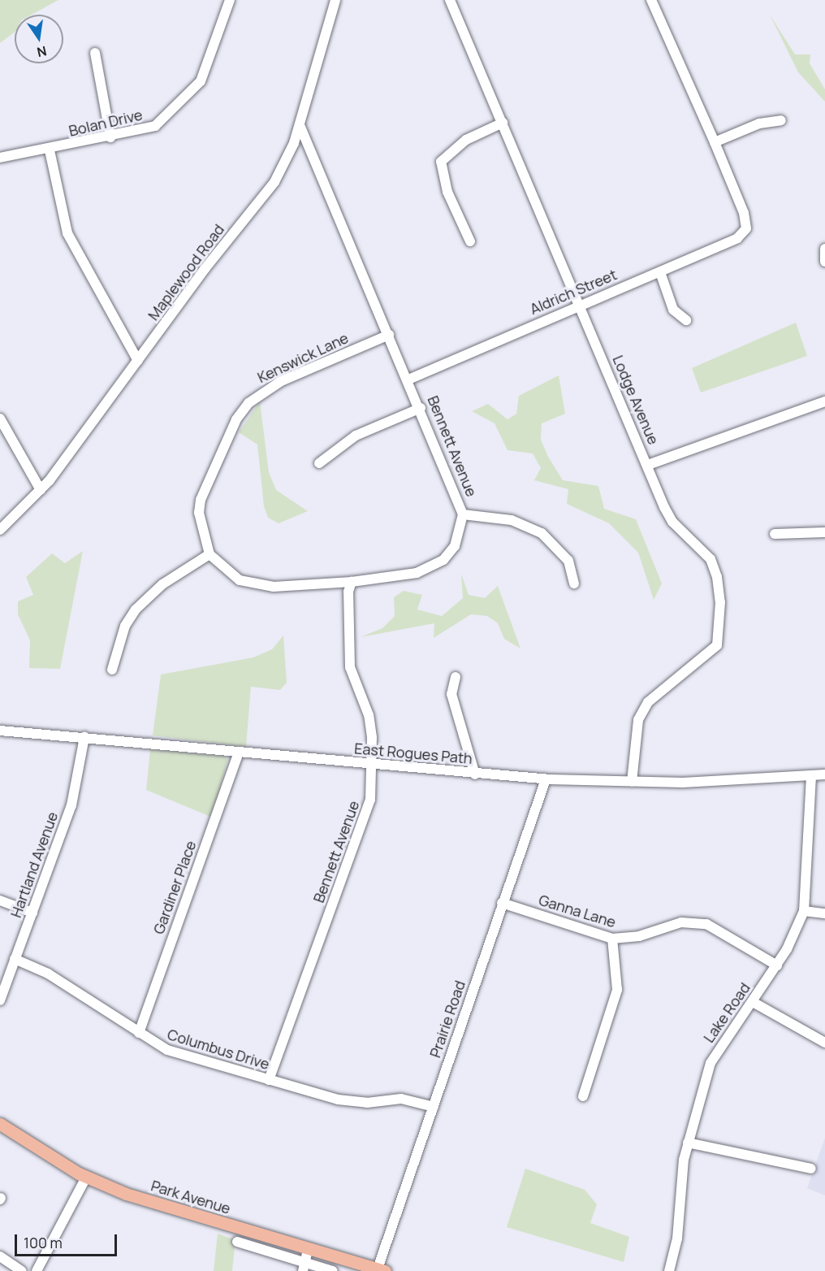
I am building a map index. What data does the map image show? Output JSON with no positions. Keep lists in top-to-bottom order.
{
  "streets": {
    "main road": ["Park Avenue"],
    "street": [
      "Bolan Drive",
      "Maplewood Road",
      "Aldrich Street",
      "Kenswick Lane",
      "Lodge Avenue",
      "Bennett Avenue",
      "East Rogues Path",
      "Hartland Avenue",
      "Gardiner Place",
      "Ganna Lane",
      "Lake Road",
      "Prairie Road",
      "Columbus Drive"
    ]
  },
  "crossings": [
    ["Maplewood Road", "Bennett Avenue"],
    ["Aldrich Street", "Lodge Avenue"],
    ["Aldrich Street", "Bennett Avenue"],
    ["Kenswick Lane", "Bennett Avenue"],
    ["Lodge Avenue", "East Rogues Path"],
    ["Bennett Avenue", "East Rogues Path"],
    ["Bennett Avenue", "Columbus Drive"],
    ["East Rogues Path", "Hartland Avenue"],
    ["East Rogues Path", "Gardiner Place"],
    ["East Rogues Path", "Lake Road"],
    ["East Rogues Path", "Prairie Road"],
    ["Hartland Avenue", "Columbus Drive"],
    ["Gardiner Place", "Columbus Drive"],
    ["Ganna Lane", "Lake Road"],
    ["Ganna Lane", "Prairie Road"],
    ["Prairie Road", "Columbus Drive"],
    ["Prairie Road", "Park Avenue"]
  ],
  "scale_bar": "100 m",
  "north": "bottom"
}
